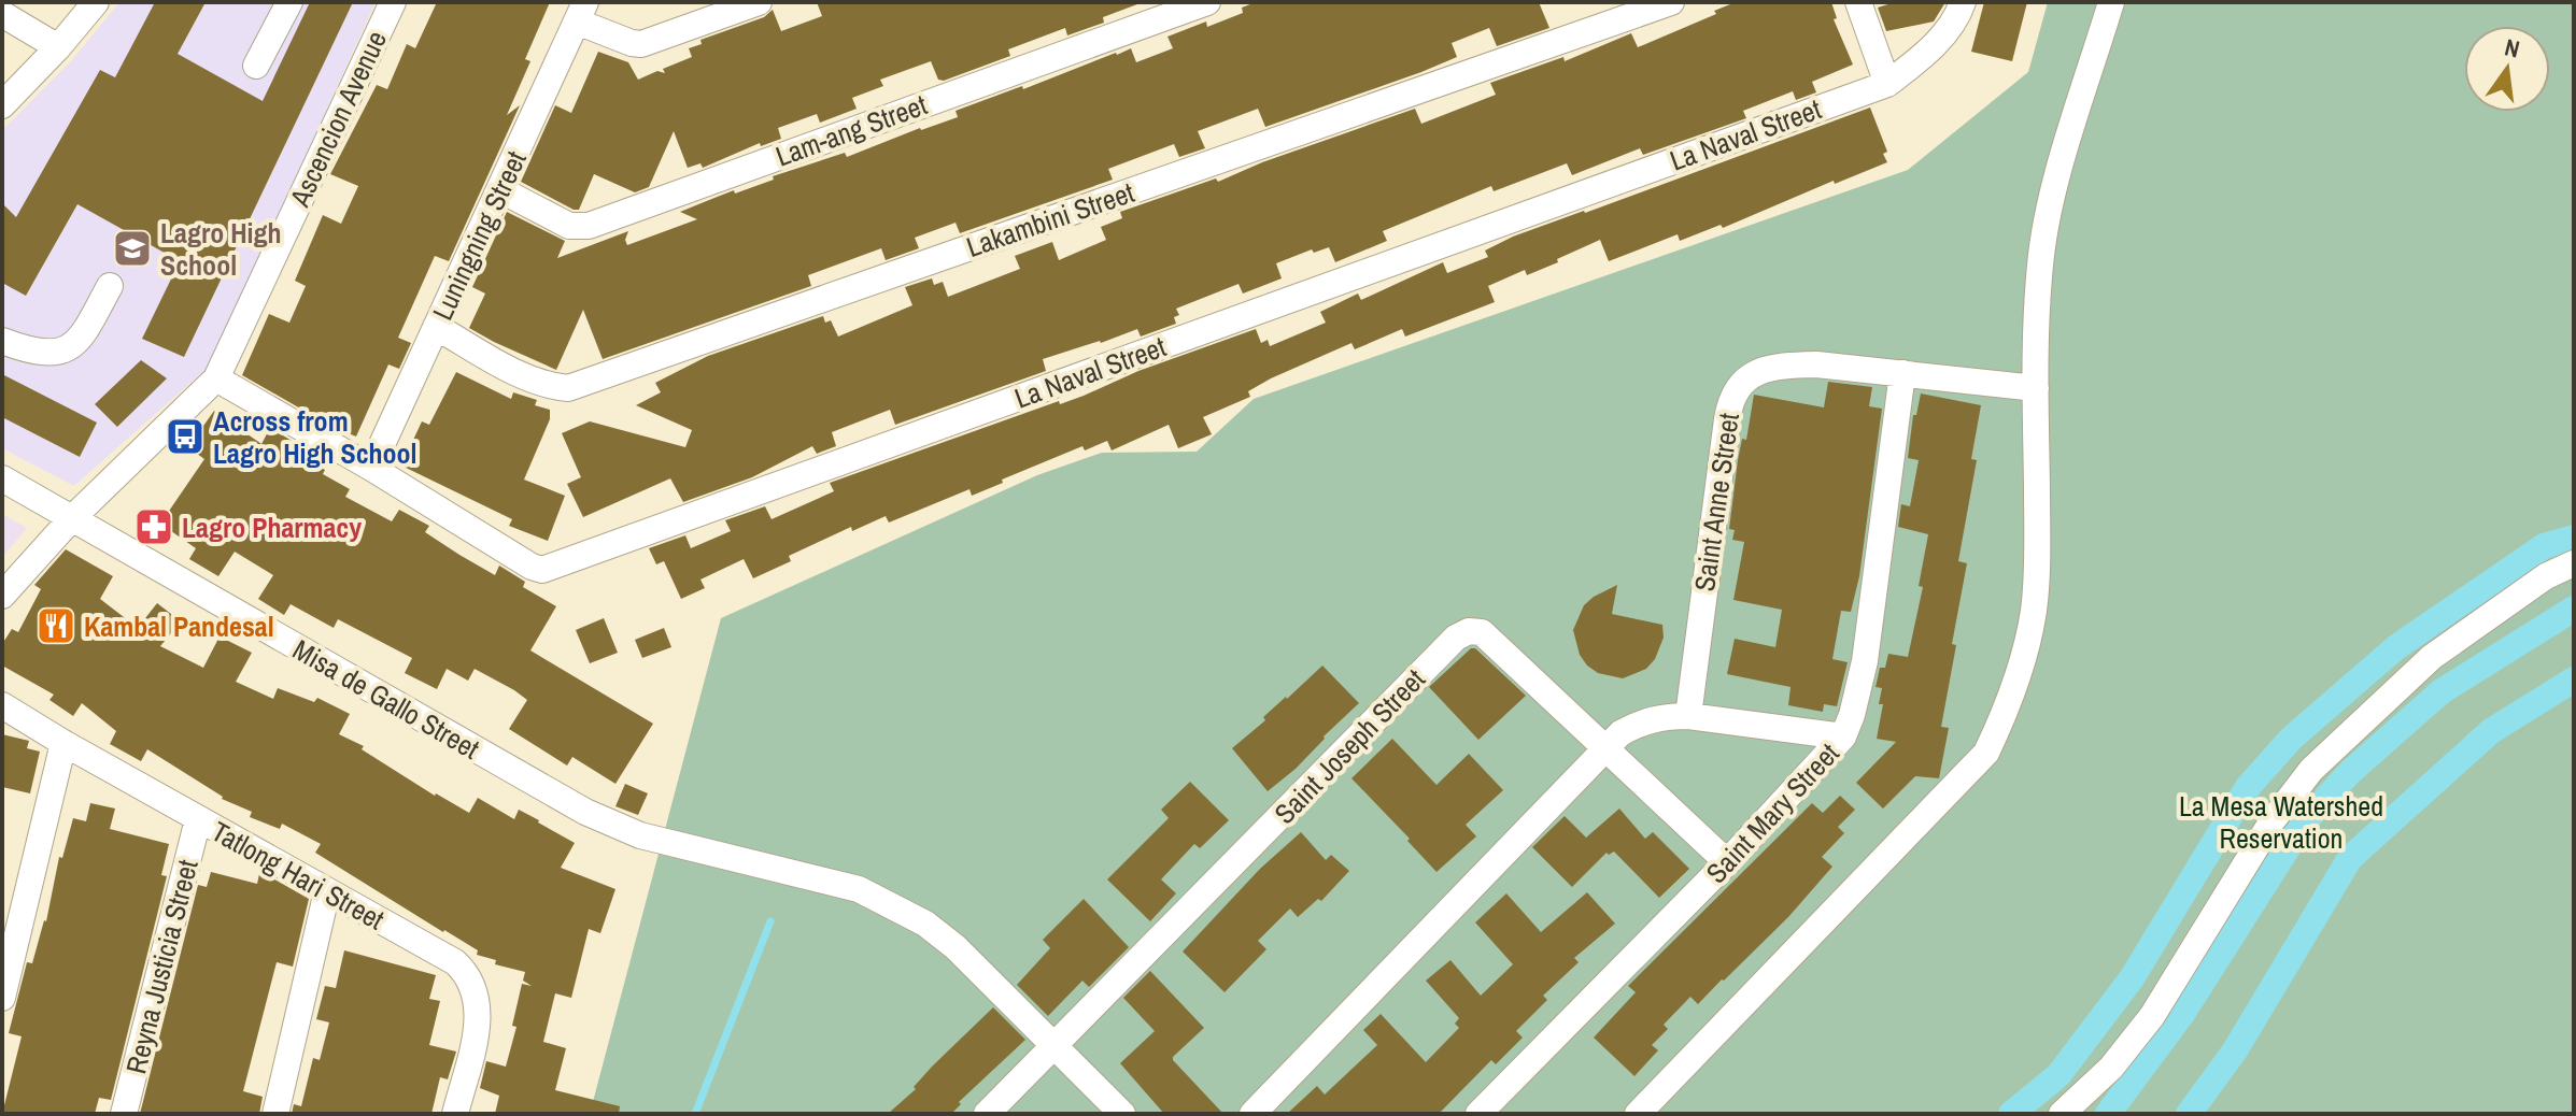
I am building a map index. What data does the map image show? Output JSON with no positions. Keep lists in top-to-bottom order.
{
  "streets": {
    "street": [
      "Ascencion Avenue",
      "Lam-ang Street",
      "La Naval Street",
      "Lakambini Street",
      "Luningning Street",
      "Saint Anne Street",
      "Misa de Gallo Street",
      "Saint Joseph Street",
      "Saint Mary Street",
      "Tatlong Hari Street",
      "Reyna Justicia Street"
    ]
  },
  "crossings": [
    ["Ascencion Avenue", "La Naval Street"],
    ["Ascencion Avenue", "Misa de Gallo Street"],
    ["Lam-ang Street", "Luningning Street"],
    ["La Naval Street", "Luningning Street"],
    ["Lakambini Street", "Luningning Street"],
    ["Saint Anne Street", "Saint Mary Street"],
    ["Misa de Gallo Street", "Saint Joseph Street"],
    ["Saint Joseph Street", "Saint Mary Street"],
    ["Tatlong Hari Street", "Reyna Justicia Street"]
  ],
  "parks": ["La Mesa Watershed Reservation"],
  "places": {
    "school or university": ["Lagro High School"],
    "bus stop": ["Across from Lagro High School"],
    "pharmacy": ["Lagro Pharmacy"],
    "restaurant": ["Kambal Pandesal"]
  },
  "north": "top"
}
